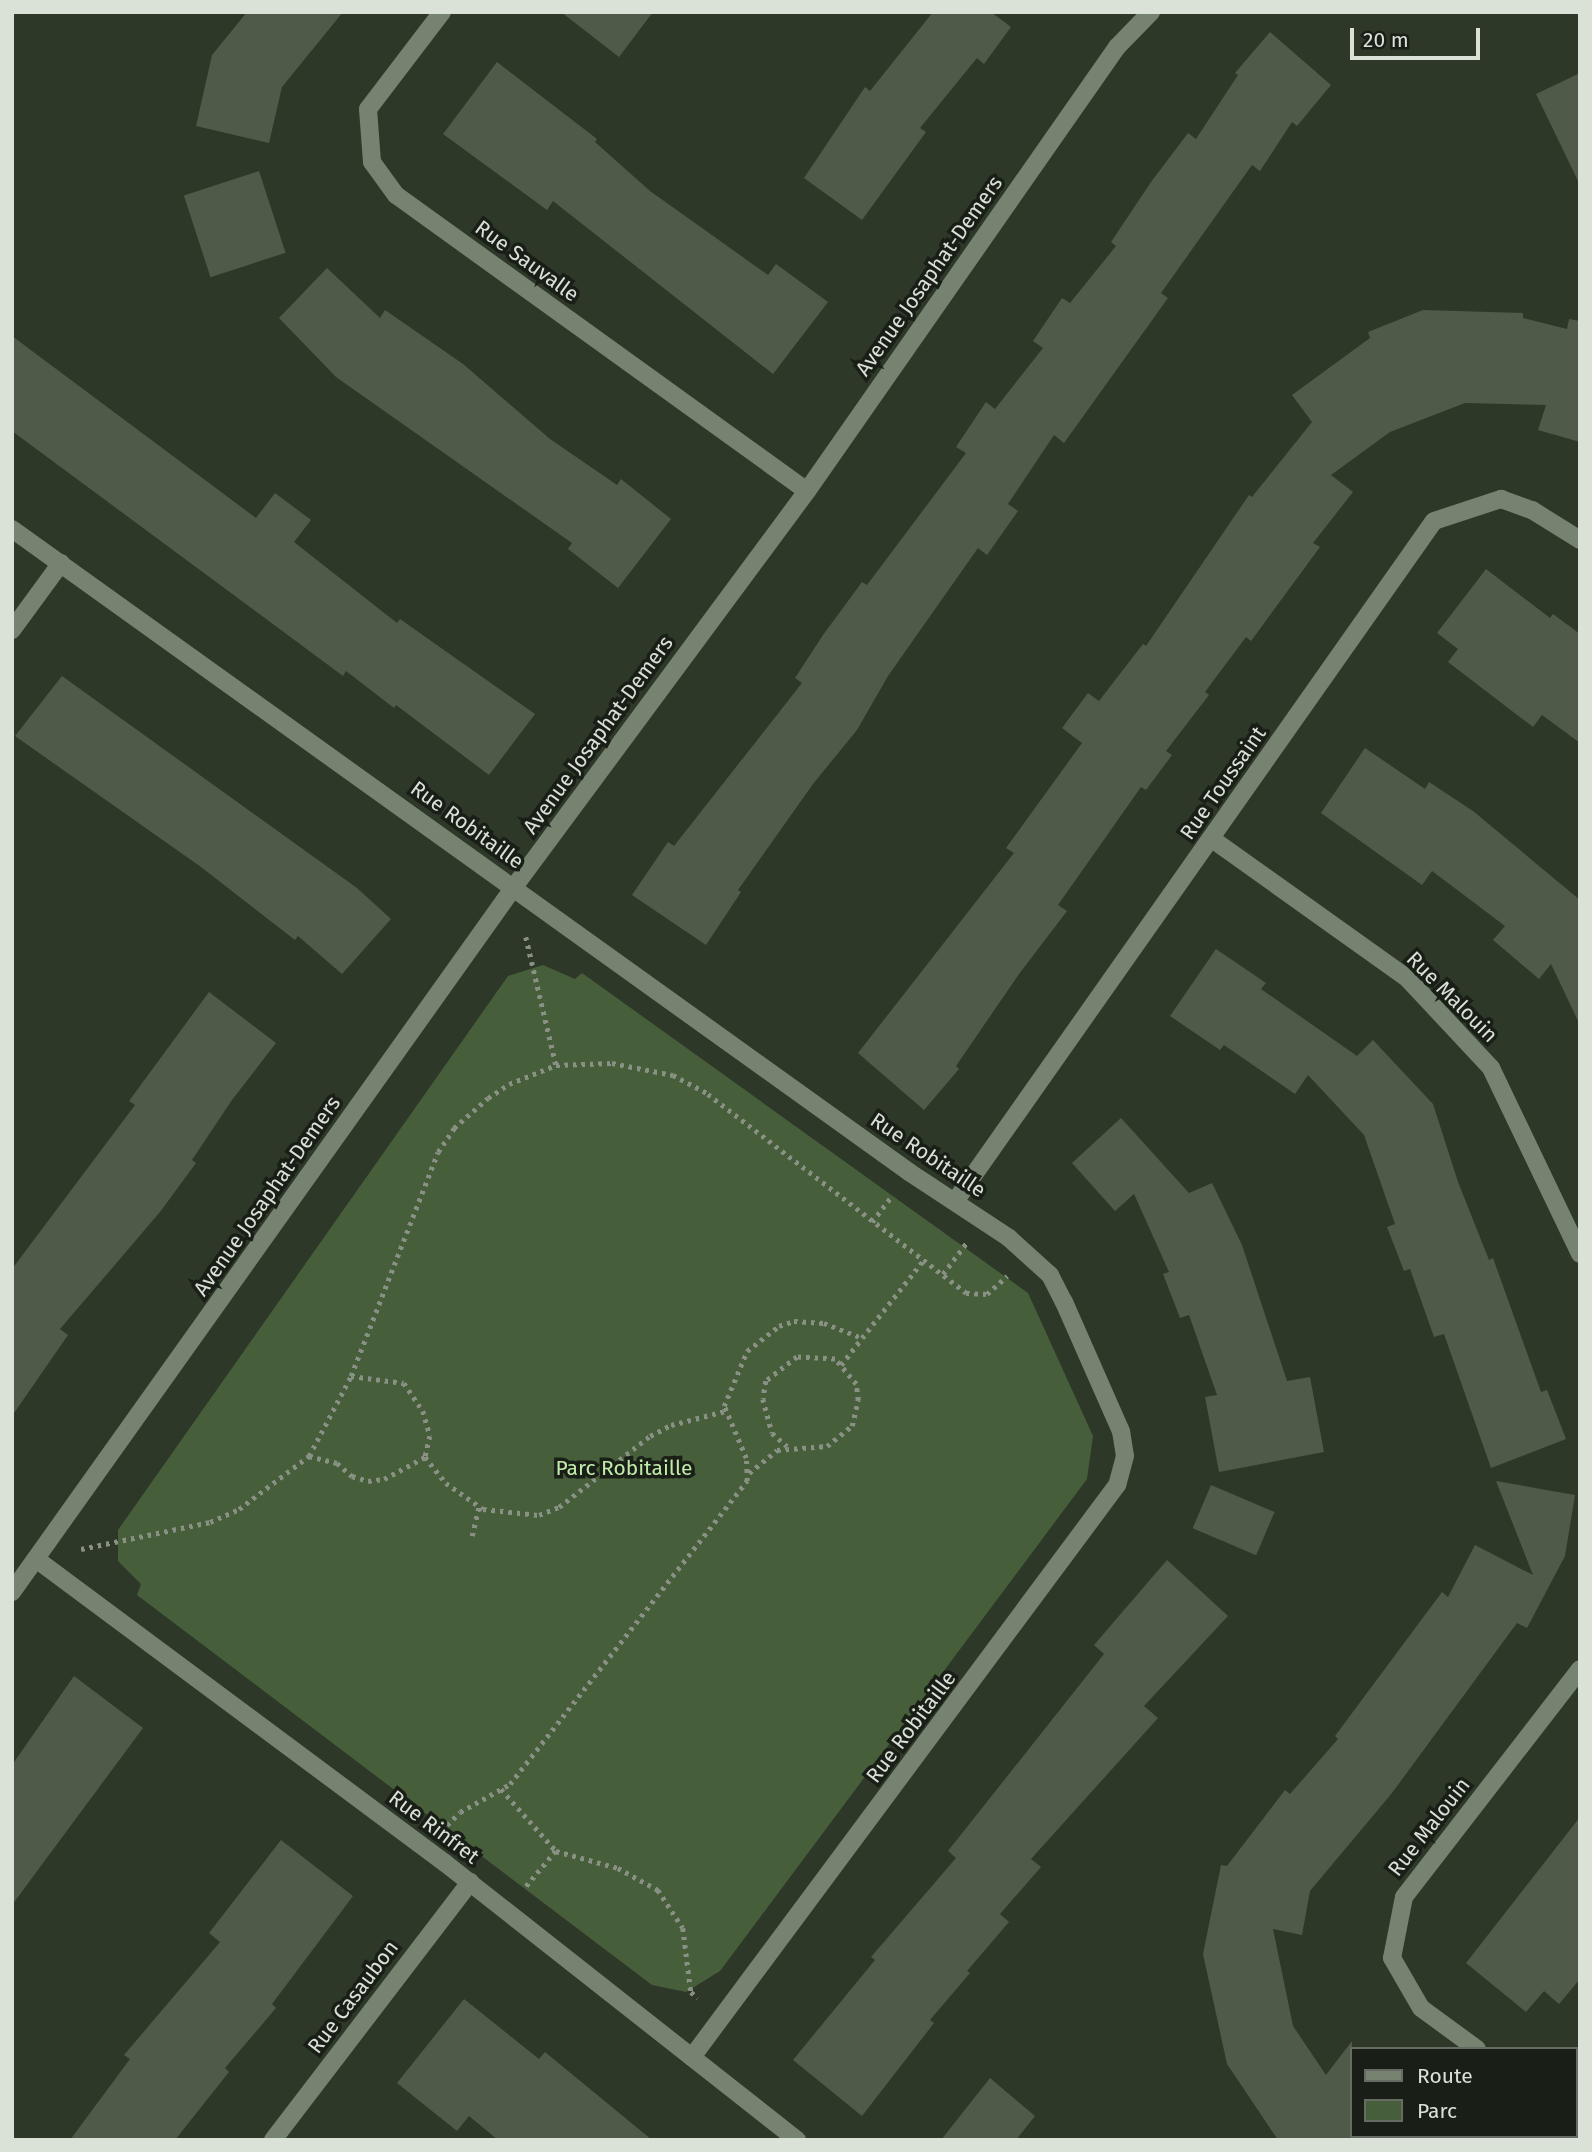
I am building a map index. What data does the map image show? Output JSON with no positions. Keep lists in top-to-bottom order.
{
  "streets": {
    "street": [
      "Rue Sauvalle",
      "Avenue Josaphat-Demers",
      "Rue Toussaint",
      "Rue Robitaille",
      "Rue Malouin",
      "Rue Rinfret",
      "Rue Casaubon"
    ]
  },
  "crossings": [
    ["Rue Sauvalle", "Avenue Josaphat-Demers"],
    ["Avenue Josaphat-Demers", "Rue Robitaille"],
    ["Avenue Josaphat-Demers", "Rue Rinfret"],
    ["Rue Toussaint", "Rue Robitaille"],
    ["Rue Toussaint", "Rue Malouin"],
    ["Rue Robitaille", "Rue Rinfret"],
    ["Rue Rinfret", "Rue Casaubon"]
  ],
  "parks": ["Parc Robitaille"],
  "legend": ["Route", "Parc"],
  "scale_bar": "20 m"
}
